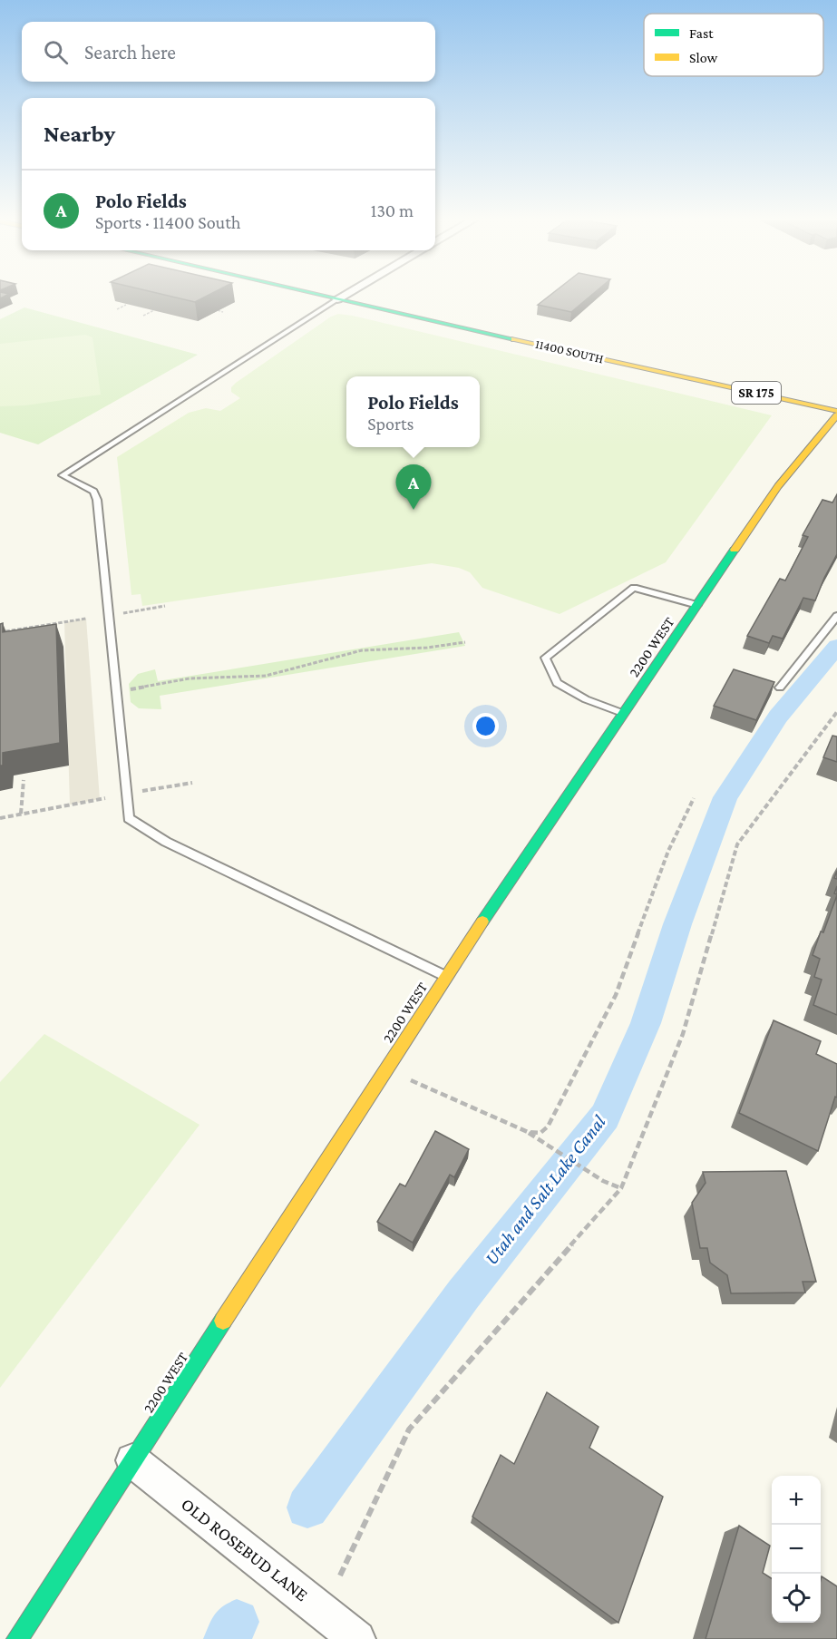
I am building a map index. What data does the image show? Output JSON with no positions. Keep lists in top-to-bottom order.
{
  "streets": {
    "street": [
      "11400 SOUTH",
      "SR 175",
      "2200 WEST",
      "OLD ROSEBUD LANE"
    ]
  },
  "crossings": [
    ["2200 WEST", "OLD ROSEBUD LANE"]
  ],
  "water": ["Utah and Salt Lake Canal"],
  "legend": ["Fast", "Slow"],
  "page": {
    "search": "Search here",
    "heading": "Nearby",
    "list": [
      {
        "mark": "A",
        "name": "Polo Fields",
        "note": "Sports · 11400 South",
        "value": "130 m"
      }
    ],
    "popup": ["Polo Fields", "Sports"],
    "pins": "A",
    "map_buttons": ["+", "−"]
  }
}
